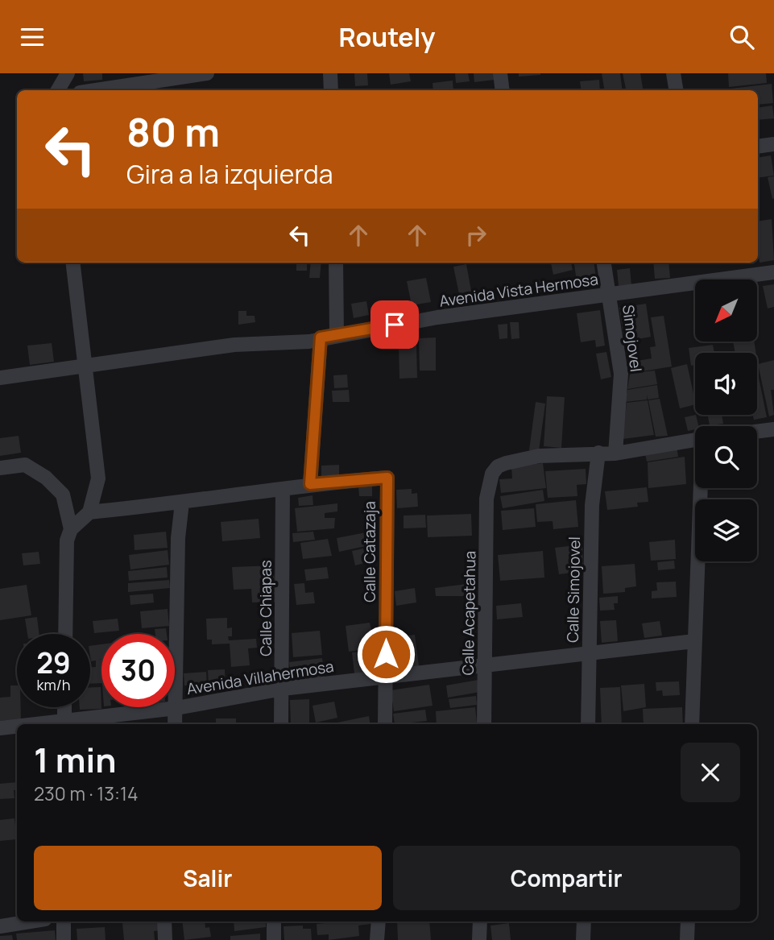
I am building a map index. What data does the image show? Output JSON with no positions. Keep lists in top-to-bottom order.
{
  "streets": {
    "street": [
      "Avenida Vista Hermosa",
      "Simojovel",
      "Calle Catazaja",
      "Calle Simojovel",
      "Calle Chiapas",
      "Calle Acapetahua",
      "Avenida Villahermosa"
    ]
  },
  "crossings": [
    ["Avenida Vista Hermosa", "Simojovel"],
    ["Calle Catazaja", "Avenida Villahermosa"],
    ["Calle Simojovel", "Calle Acapetahua"],
    ["Calle Simojovel", "Avenida Villahermosa"],
    ["Calle Chiapas", "Avenida Villahermosa"],
    ["Calle Acapetahua", "Avenida Villahermosa"]
  ],
  "north": "bottom left",
  "page": {
    "header": "Routely",
    "turn": ["80 m", "Gira a la izquierda"],
    "speed": "29 km/h",
    "limit": "30",
    "heading": ["1 min", "230 m · 13:14"],
    "buttons": ["Salir", "Compartir"]
  }
}
